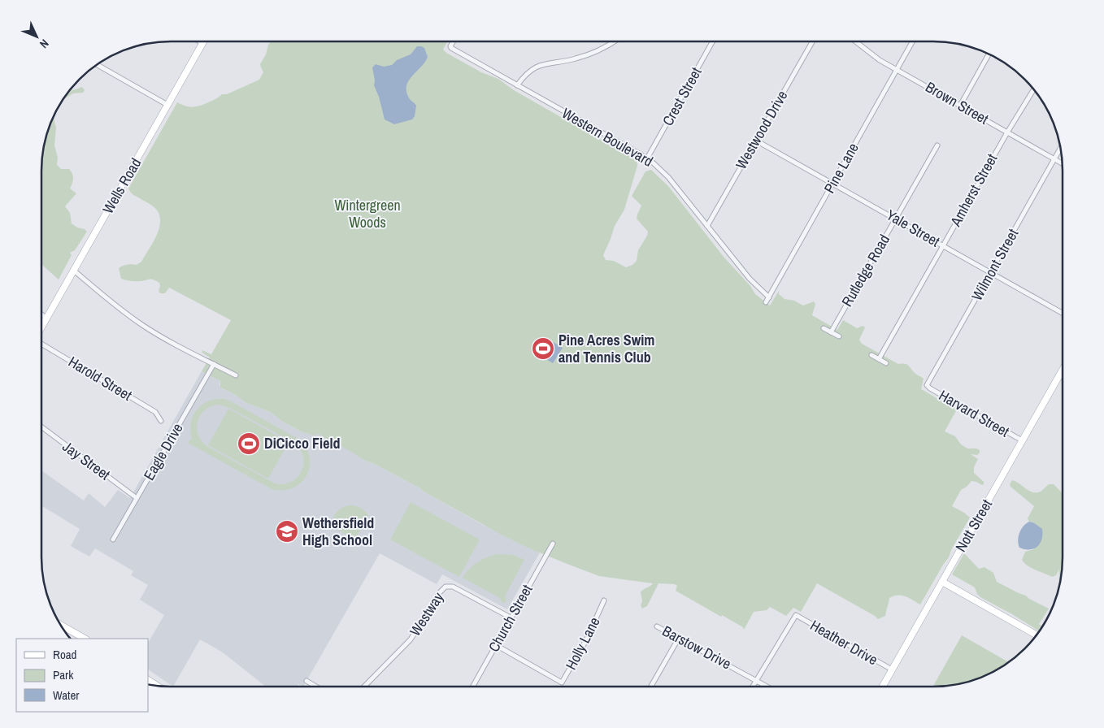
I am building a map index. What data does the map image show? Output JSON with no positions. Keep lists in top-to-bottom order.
{
  "streets": {
    "street": [
      "Crest Street",
      "Brown Street",
      "Westwood Drive",
      "Western Boulevard",
      "Pine Lane",
      "Wells Road",
      "Amherst Street",
      "Yale Street",
      "Wilmont Street",
      "Rutledge Road",
      "Harold Street",
      "Harvard Street",
      "Eagle Drive",
      "Jay Street",
      "Nott Street",
      "Westway",
      "Church Street",
      "Heather Drive",
      "Holly Lane",
      "Barstow Drive"
    ]
  },
  "crossings": [
    ["Crest Street", "Western Boulevard"],
    ["Brown Street", "Pine Lane"],
    ["Brown Street", "Amherst Street"],
    ["Brown Street", "Wilmont Street"],
    ["Westwood Drive", "Western Boulevard"],
    ["Westwood Drive", "Yale Street"],
    ["Western Boulevard", "Pine Lane"],
    ["Pine Lane", "Yale Street"],
    ["Amherst Street", "Yale Street"],
    ["Yale Street", "Wilmont Street"],
    ["Yale Street", "Rutledge Road"],
    ["Wilmont Street", "Harvard Street"],
    ["Harvard Street", "Nott Street"],
    ["Eagle Drive", "Jay Street"],
    ["Nott Street", "Heather Drive"],
    ["Westway", "Church Street"],
    ["Church Street", "Holly Lane"],
    ["Heather Drive", "Barstow Drive"]
  ],
  "parks": ["Wintergreen Woods"],
  "places": {
    "sports": ["Pine Acres Swim and Tennis Club", "DiCicco Field"],
    "school or university": ["Wethersfield High School"]
  },
  "legend": ["Road", "Park", "Water"],
  "north": "bottom right"
}
